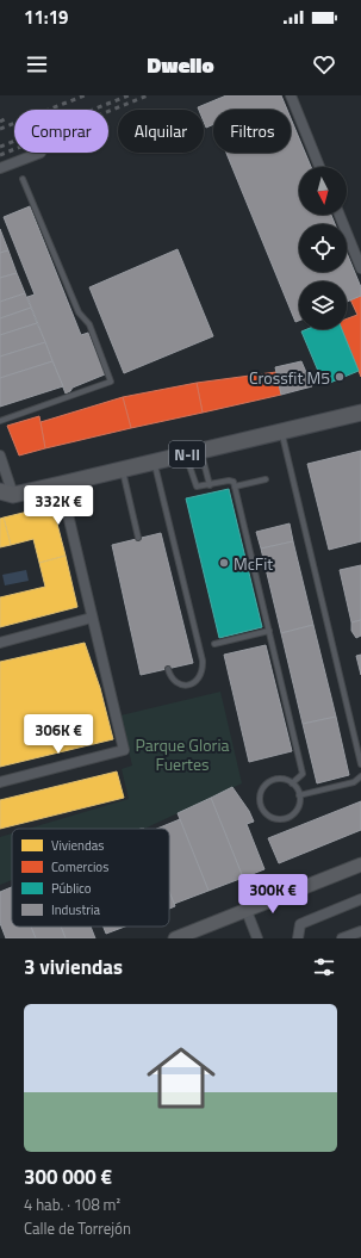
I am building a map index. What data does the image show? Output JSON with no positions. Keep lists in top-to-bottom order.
{
  "streets": {
    "main road": ["N-II"]
  },
  "parks": ["Parque Gloria Fuertes"],
  "places": ["Crossfit M5", "McFit"],
  "legend": [
    "Viviendas",
    "Comercios",
    "Público",
    "Industria"
  ],
  "north": "bottom",
  "page": {
    "status": "11:19",
    "header": "Dwello",
    "chip": ["Comprar", "Alquilar", "Filtros"],
    "price": ["332K €", "306K €", "300K €"],
    "heading": "3 viviendas",
    "list": [
      {
        "name": "300 000 €",
        "note": "4 hab. · 108 m² · Calle de Torrejón"
      }
    ]
  }
}
